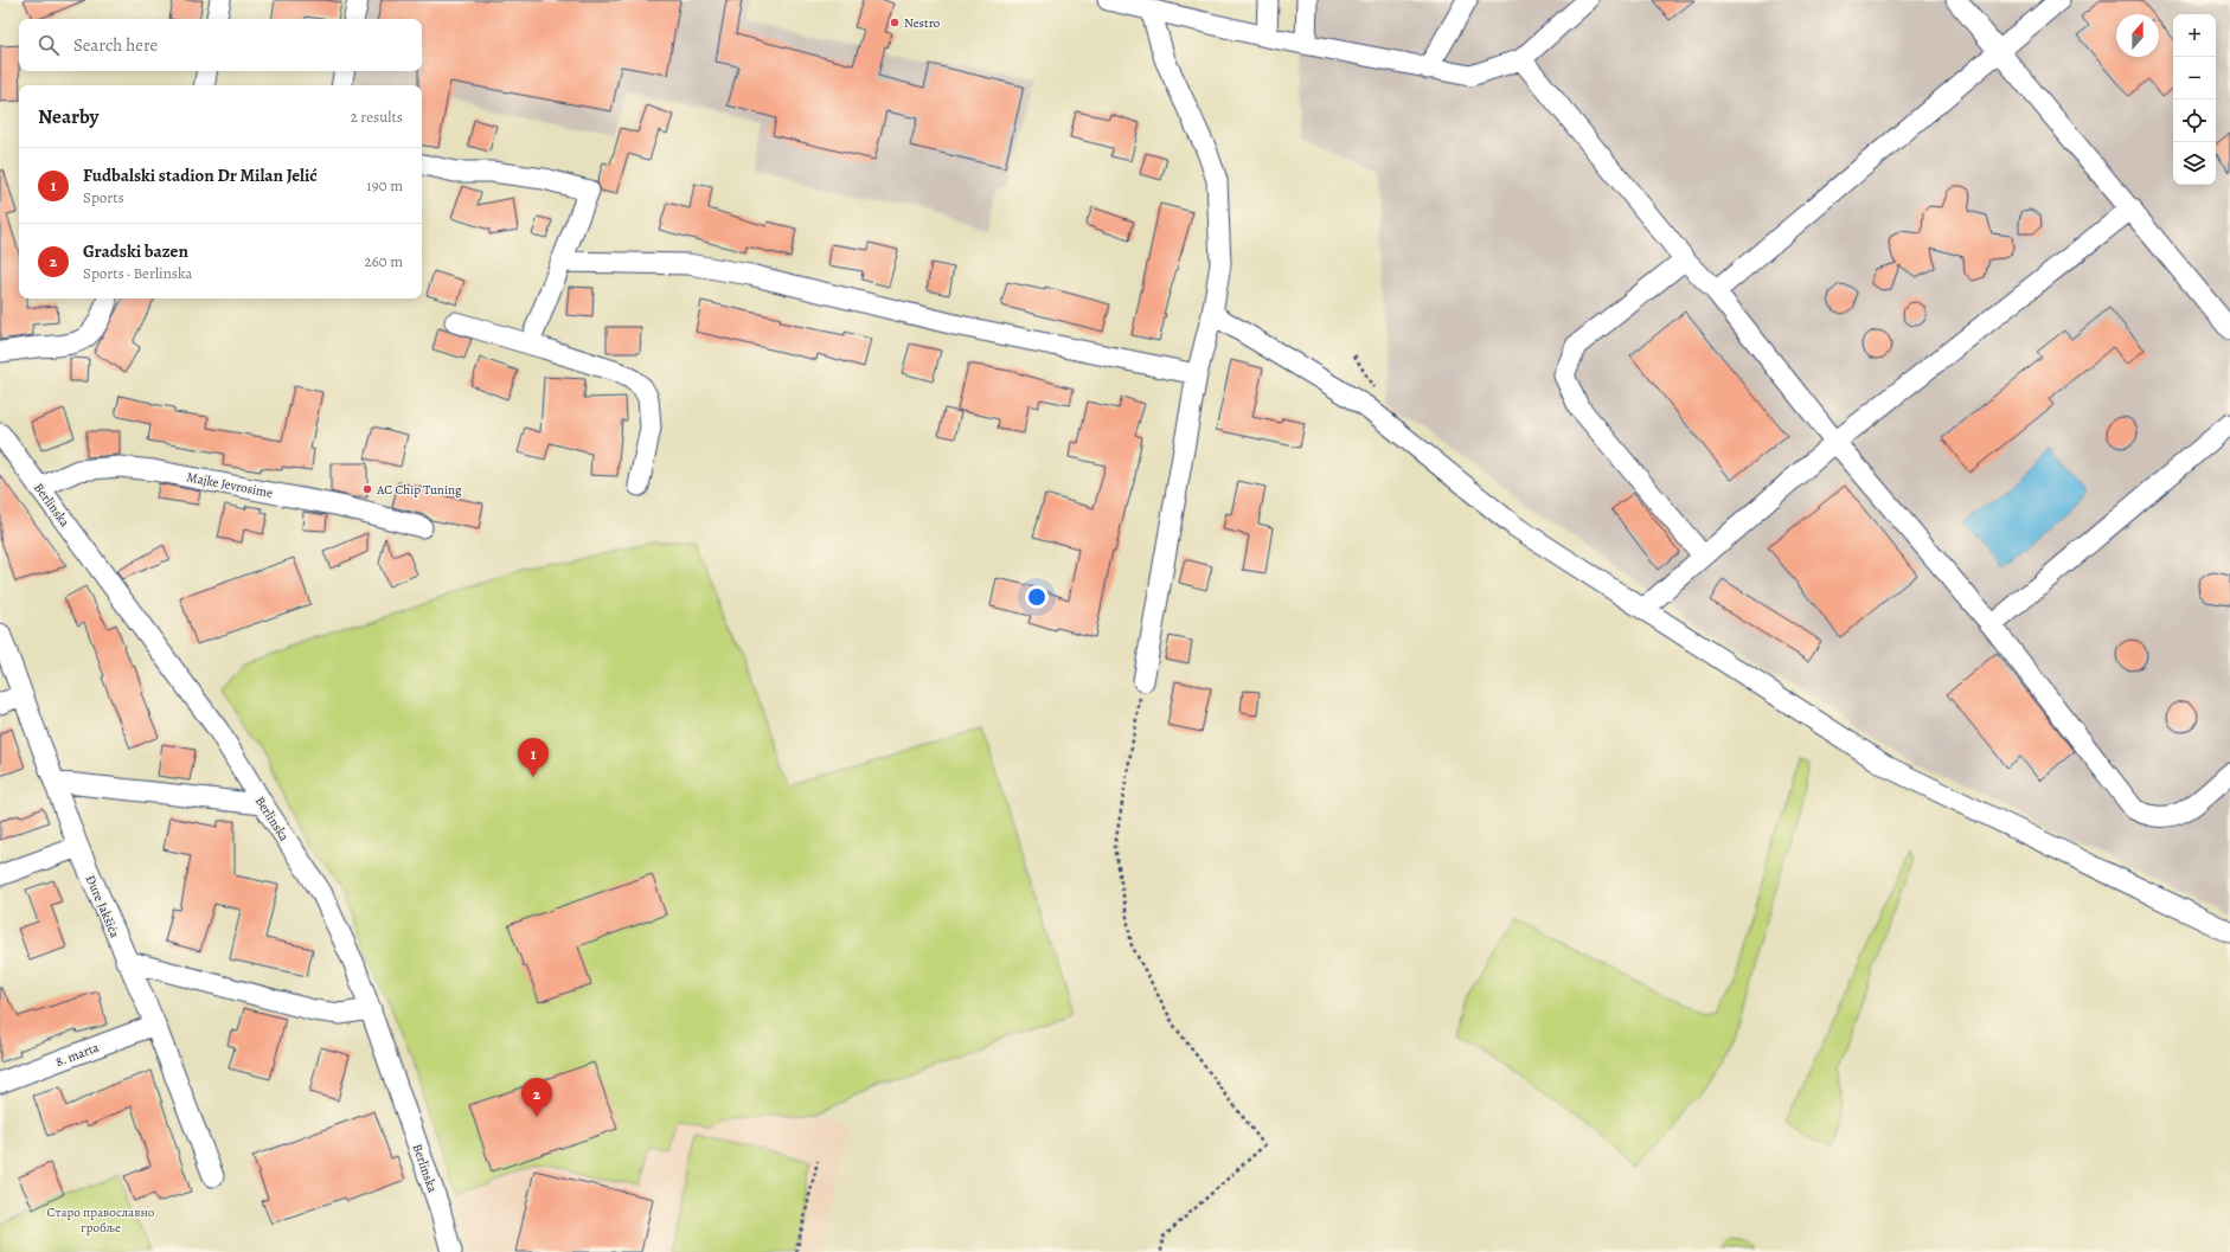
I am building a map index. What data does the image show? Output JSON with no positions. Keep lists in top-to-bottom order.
{
  "streets": {
    "street": [
      "Majke Jevrosime",
      "Berlinska",
      "Đure Jakšića",
      "8. marta"
    ]
  },
  "crossings": [
    ["Majke Jevrosime", "Berlinska"],
    ["Đure Jakšića", "8. marta"]
  ],
  "parks": ["Старо православно гробље"],
  "places": ["Nestro", "AC Chip Tuning"],
  "north": "top",
  "page": {
    "map_buttons": ["+", "−"],
    "search": "Search here",
    "heading": ["Nearby", "2 results"],
    "list": [
      {
        "mark": "1",
        "name": "Fudbalski stadion Dr Milan Jelić",
        "note": "Sports",
        "value": "190 m"
      },
      {
        "mark": "2",
        "name": "Gradski bazen",
        "note": "Sports · Berlinska",
        "value": "260 m"
      }
    ],
    "pins": ["1", "2"]
  }
}
